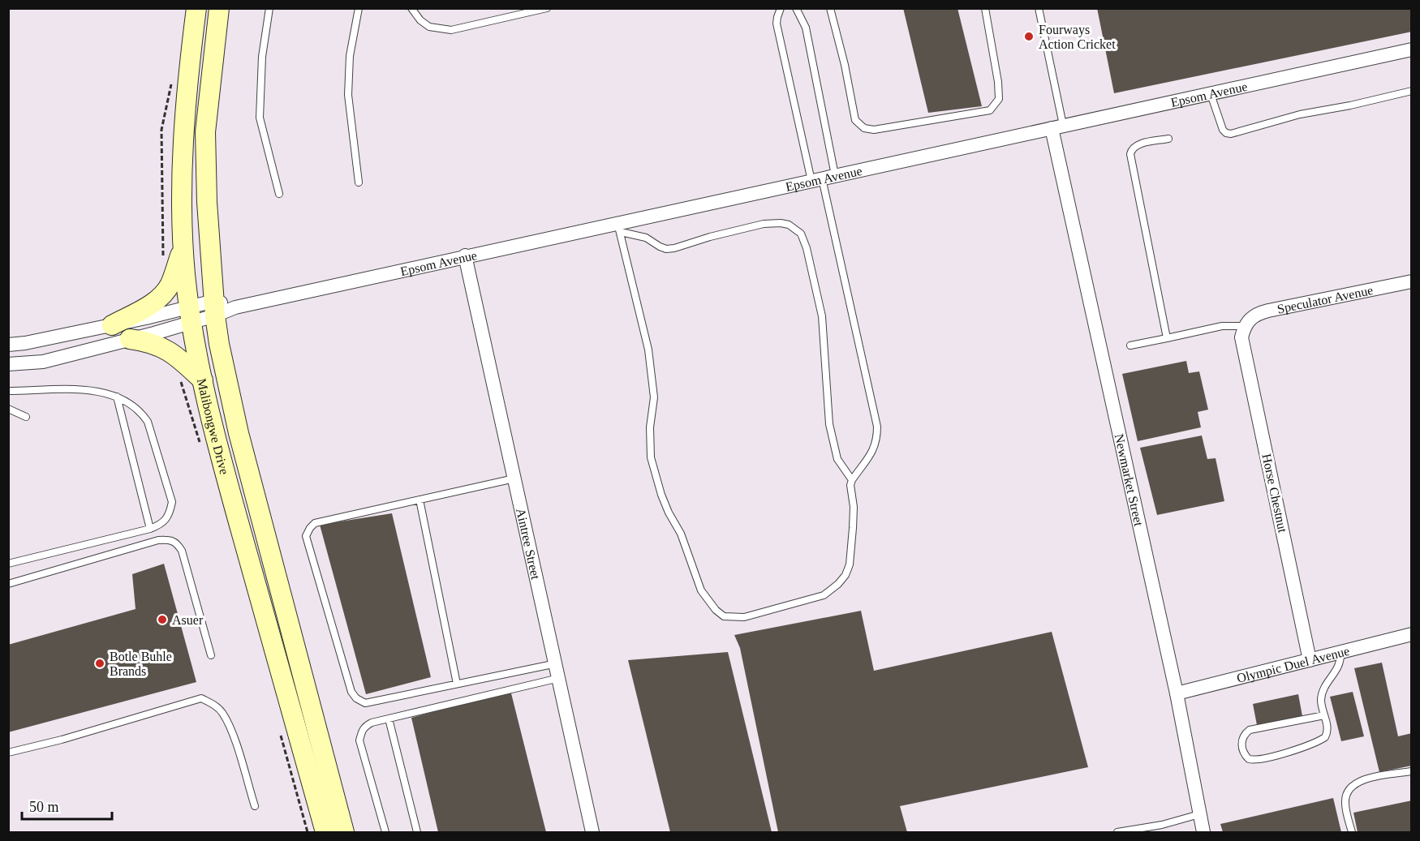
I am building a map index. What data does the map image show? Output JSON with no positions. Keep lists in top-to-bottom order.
{
  "streets": {
    "main road": ["Malibongwe Drive"],
    "street": [
      "Epsom Avenue",
      "Speculator Avenue",
      "Newmarket Street",
      "Horse Chestnut",
      "Aintree Street",
      "Olympic Duel Avenue"
    ]
  },
  "crossings": [
    ["Epsom Avenue", "Malibongwe Drive"],
    ["Epsom Avenue", "Newmarket Street"],
    ["Epsom Avenue", "Aintree Street"],
    ["Speculator Avenue", "Horse Chestnut"],
    ["Newmarket Street", "Olympic Duel Avenue"],
    ["Horse Chestnut", "Olympic Duel Avenue"]
  ],
  "places": ["Fourways Action Cricket", "Asuer", "Botle Buhle Brands"],
  "scale_bar": "50 m"
}
